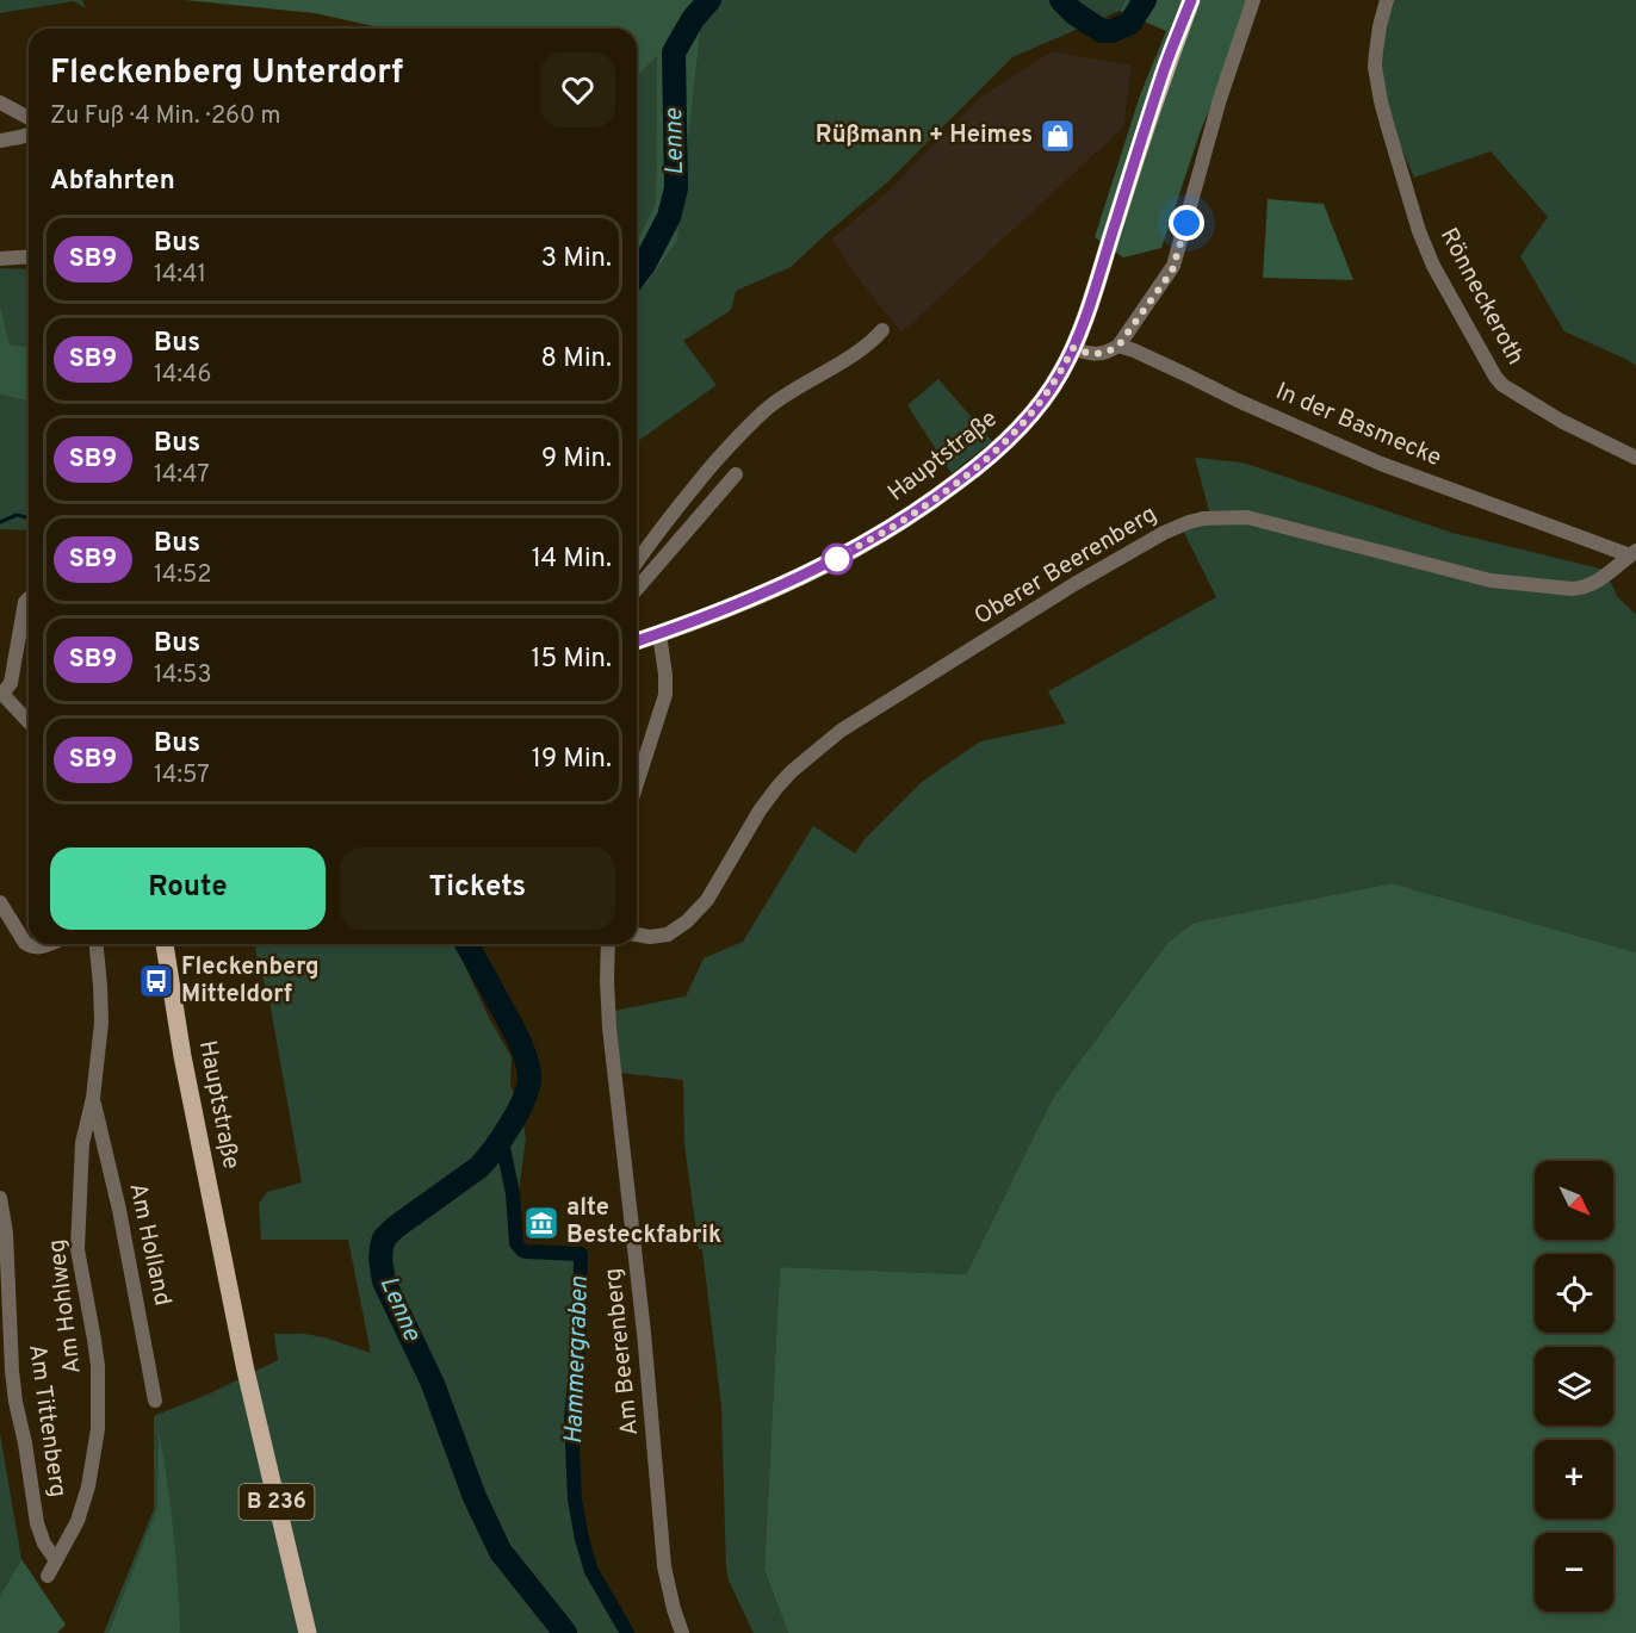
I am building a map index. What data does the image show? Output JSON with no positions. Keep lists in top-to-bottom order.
{
  "streets": {
    "main road": ["Hauptstraße", "B 236"],
    "street": [
      "Rönneckeroth",
      "In der Basmecke",
      "Oberer Beerenberg",
      "Am Holland",
      "Am Hohlweg",
      "Am Beerenberg",
      "Am Tittenberg"
    ]
  },
  "crossings": [
    ["In der Basmecke", "Oberer Beerenberg"],
    ["Am Holland", "Am Hohlweg"],
    ["Am Hohlweg", "Am Tittenberg"]
  ],
  "water": ["Lenne", "Hammergraben"],
  "places": {
    "shop": ["Rüßmann + Heimes"],
    "bus stop": ["Fleckenberg Mitteldorf"],
    "museum": ["alte Besteckfabrik"]
  },
  "lines": ["bus line SB9"],
  "north": "bottom right",
  "page": {
    "heading": [
      ["Fleckenberg Unterdorf", "Zu Fuß · 4 Min. · 260 m"],
      "Abfahrten"
    ],
    "list": [
      {
        "mark": "SB9",
        "name": "Bus",
        "note": "14:41",
        "value": "3 Min."
      },
      {
        "mark": "SB9",
        "name": "Bus",
        "note": "14:46",
        "value": "8 Min."
      },
      {
        "mark": "SB9",
        "name": "Bus",
        "note": "14:47",
        "value": "9 Min."
      },
      {
        "mark": "SB9",
        "name": "Bus",
        "note": "14:52",
        "value": "14 Min."
      },
      {
        "mark": "SB9",
        "name": "Bus",
        "note": "14:53",
        "value": "15 Min."
      },
      {
        "mark": "SB9",
        "name": "Bus",
        "note": "14:57",
        "value": "19 Min."
      }
    ],
    "buttons": ["Route", "Tickets"],
    "map_buttons": ["+", "−"]
  }
}
